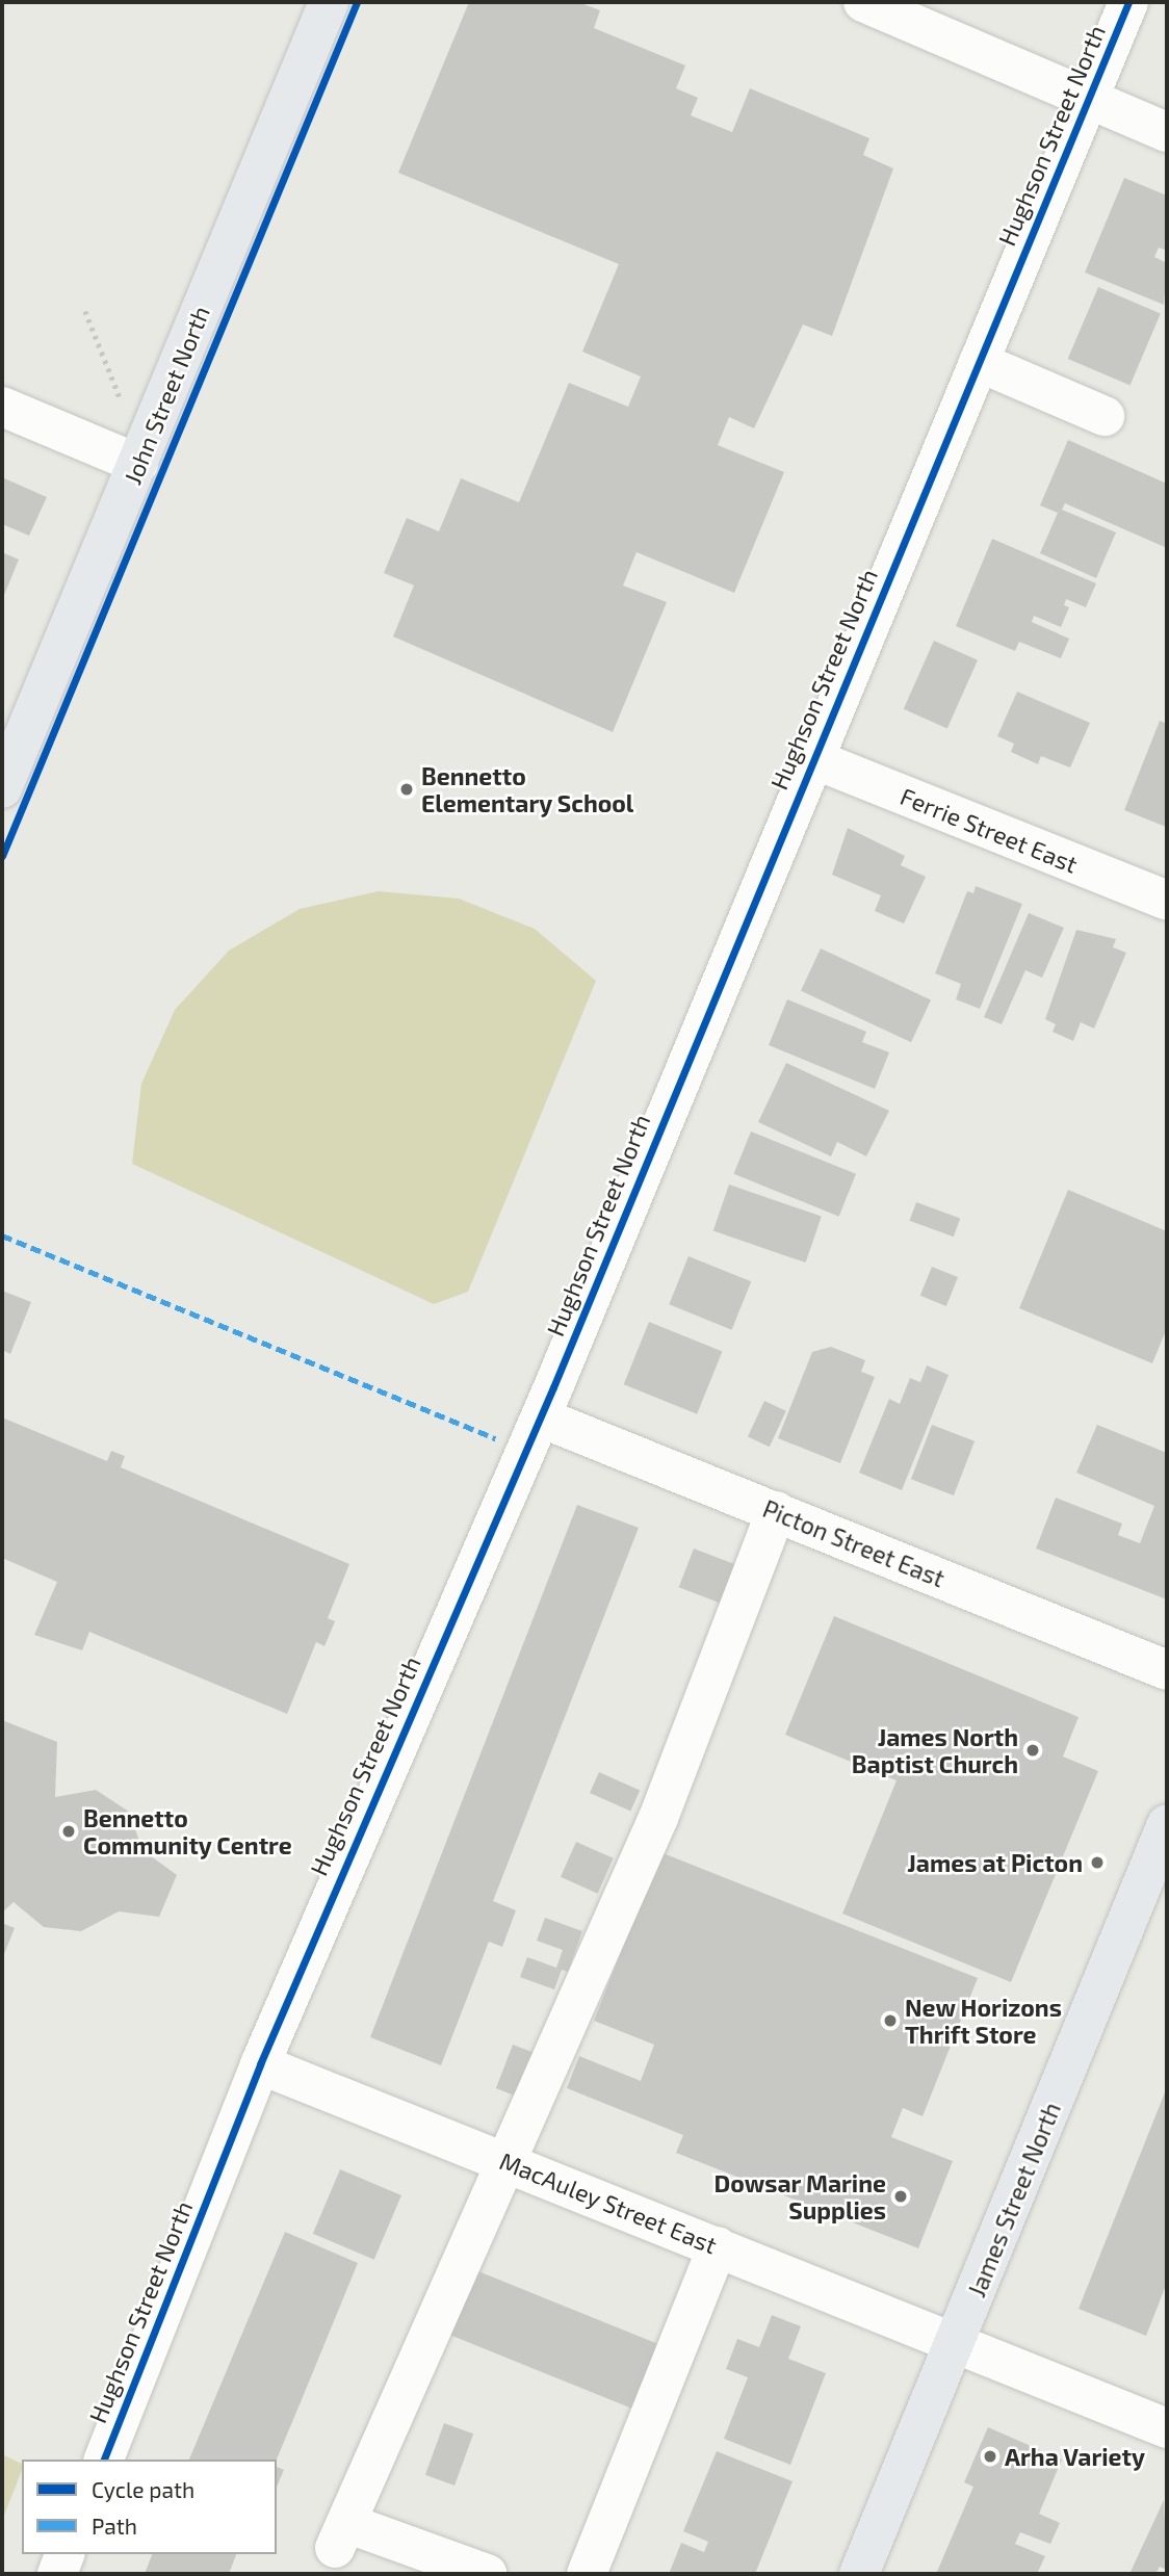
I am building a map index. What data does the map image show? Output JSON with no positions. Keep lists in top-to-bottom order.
{
  "streets": {
    "main road": ["John Street North", "James Street North"],
    "street": [
      "Hughson Street North",
      "Ferrie Street East",
      "Picton Street East",
      "MacAuley Street East"
    ]
  },
  "crossings": [
    ["Hughson Street North", "Ferrie Street East"],
    ["Hughson Street North", "Picton Street East"],
    ["Hughson Street North", "MacAuley Street East"],
    ["James Street North", "MacAuley Street East"]
  ],
  "places": [
    "Bennetto Elementary School",
    "James North Baptist Church",
    "Bennetto Community Centre",
    "James at Picton",
    "New Horizons Thrift Store",
    "Dowsar Marine Supplies",
    "Arha Variety"
  ],
  "legend": ["Cycle path", "Path"]
}
